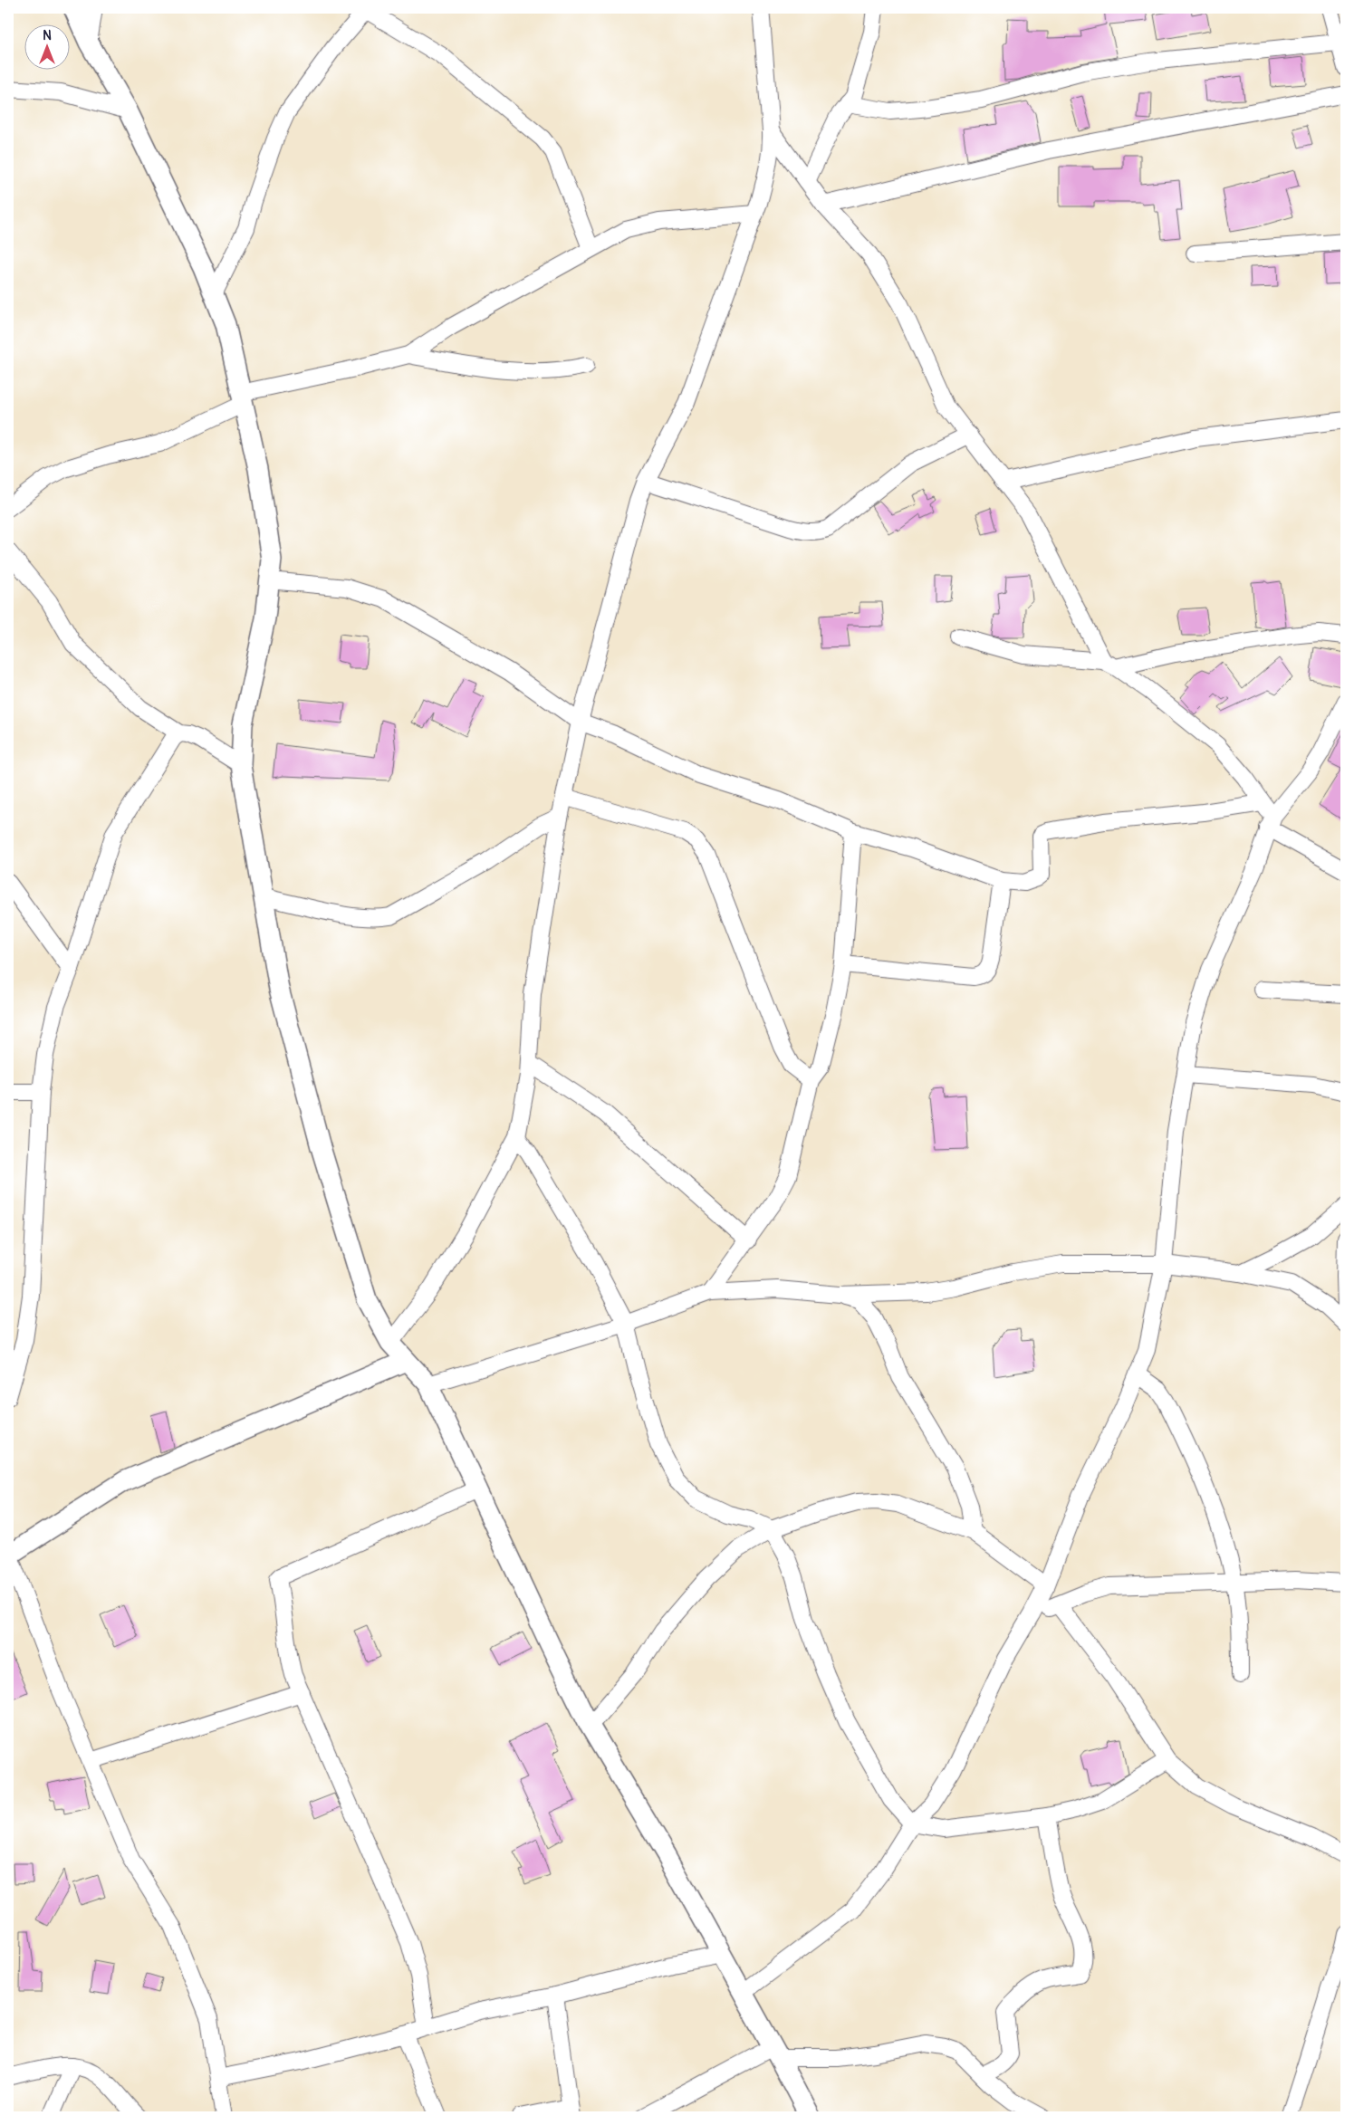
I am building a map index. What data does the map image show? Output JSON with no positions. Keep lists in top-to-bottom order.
{
  "north": "top"
}
